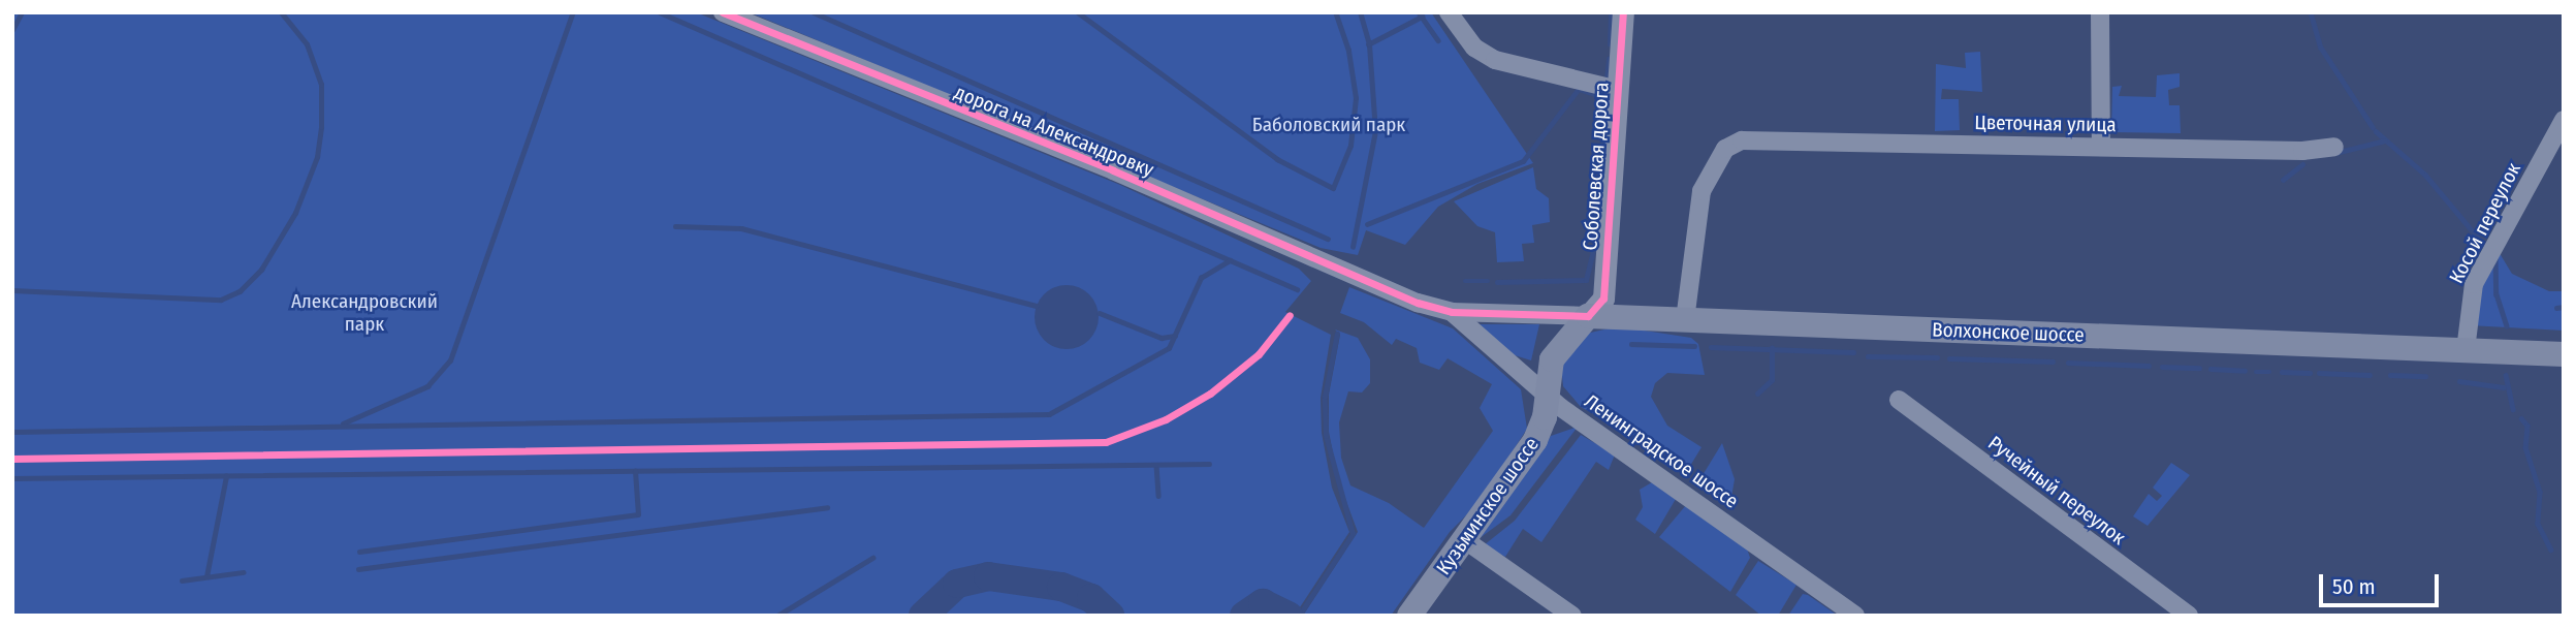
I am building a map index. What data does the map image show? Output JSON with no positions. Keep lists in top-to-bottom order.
{
  "streets": {
    "main road": ["Волхонское шоссе", "Кузьминское шоссе"],
    "street": [
      "Цветочная улица",
      "дорога на Александровку",
      "Соболевская дорога",
      "Косой переулок",
      "Ленинградское шоссе",
      "Ручейный переулок"
    ]
  },
  "crossings": [
    ["Цветочная улица", "Волхонское шоссе"],
    ["дорога на Александровку", "Волхонское шоссе"],
    ["дорога на Александровку", "Ленинградское шоссе"],
    ["Соболевская дорога", "Волхонское шоссе"],
    ["Соболевская дорога", "Кузьминское шоссе"],
    ["Косой переулок", "Волхонское шоссе"],
    ["Волхонское шоссе", "Ленинградское шоссе"],
    ["Волхонское шоссе", "Кузьминское шоссе"],
    ["Ленинградское шоссе", "Кузьминское шоссе"]
  ],
  "parks": ["Баболовский парк", "Александровский парк"],
  "scale_bar": "50 m"
}
